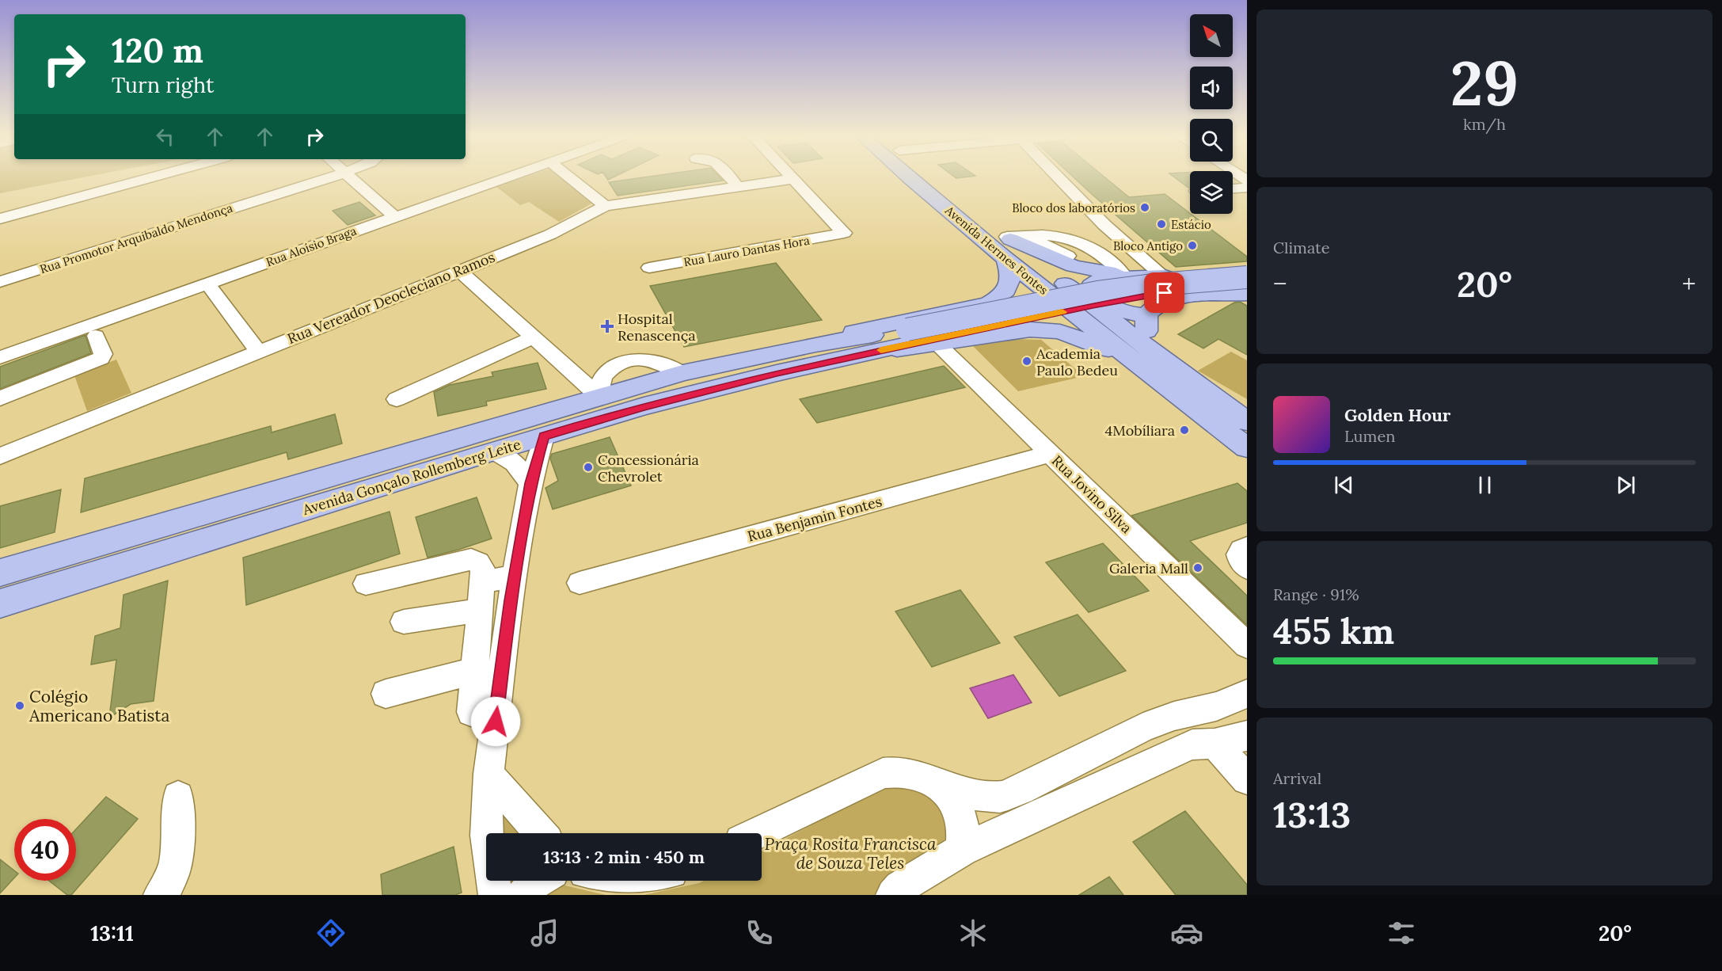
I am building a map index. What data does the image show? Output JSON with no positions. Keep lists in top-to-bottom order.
{
  "streets": {
    "main road": ["Avenida Hermes Fontes", "Avenida Gonçalo Rollemberg Leite"],
    "street": [
      "Rua Promotor Arquibaldo Mendonça",
      "Rua Aloísio Braga",
      "Rua Lauro Dantas Hora",
      "Rua Vereador Deocleciano Ramos",
      "Rua Jovino Silva",
      "Rua Benjamin Fontes"
    ]
  },
  "crossings": [
    ["Rua Lauro Dantas Hora", "Rua Vereador Deocleciano Ramos"],
    ["Avenida Gonçalo Rollemberg Leite", "Rua Jovino Silva"],
    ["Rua Jovino Silva", "Rua Benjamin Fontes"]
  ],
  "parks": ["Praça Rosita Francisca de Souza Teles"],
  "places": {
    "other": [
      "Bloco dos laboratórios",
      "Estácio",
      "Bloco Antigo",
      "Academia Paulo Bedeu",
      "4Mobíliara",
      "Concessionária Chevrolet",
      "Galeria Mall",
      "Colégio Americano Batista"
    ],
    "health": ["Hospital Renascença"]
  },
  "north": "top left",
  "page": {
    "tile": [
      ["29", "km/h"],
      "Climate",
      ["Range · 91%", "455 km"],
      ["Arrival", "13:13"]
    ],
    "turn": ["120 m", "Turn right"],
    "heat": ["−", "20°", "+"],
    "song": ["Golden Hour", "Lumen"],
    "limit": "40",
    "trip": "13:13 · 2 min · 450 m",
    "tabs": ["13:11", "20°"]
  }
}
